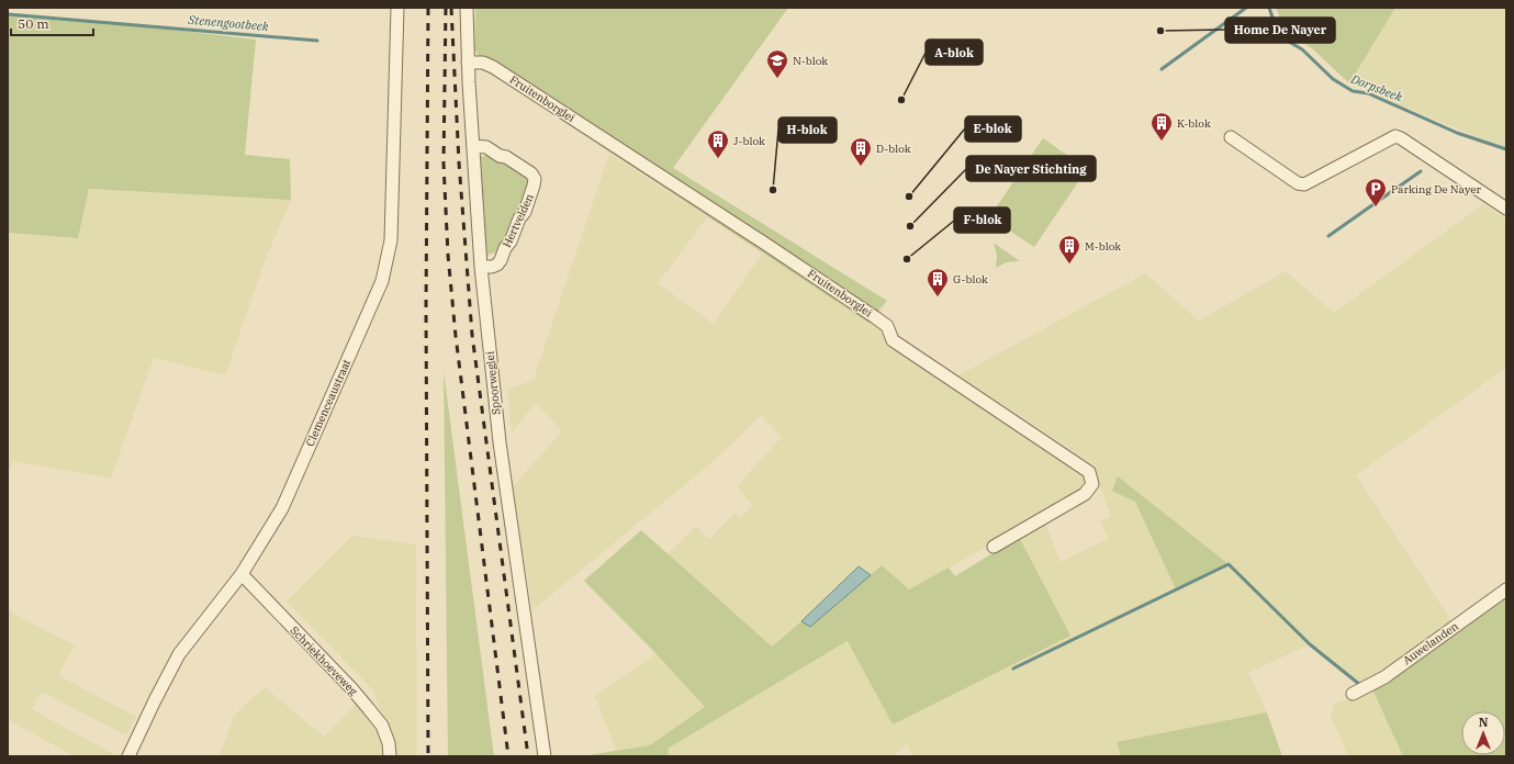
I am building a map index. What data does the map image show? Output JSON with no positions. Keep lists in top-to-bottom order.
{
  "streets": {
    "street": [
      "Fruitenborglei",
      "Hertvelden",
      "Spoorweglei",
      "Clemenceaustraat",
      "Auwelanden",
      "Schriekhoeveweg"
    ]
  },
  "crossings": [
    ["Fruitenborglei", "Spoorweglei"],
    ["Hertvelden", "Spoorweglei"],
    ["Clemenceaustraat", "Schriekhoeveweg"]
  ],
  "water": ["Stenengootbeek", "Dorpsbeek"],
  "places": {
    "other": [
      "Home De Nayer",
      "A-blok",
      "H-blok",
      "E-blok",
      "De Nayer Stichting",
      "F-blok"
    ],
    "school or university": ["N-blok"],
    "building": [
      "K-blok",
      "J-blok",
      "D-blok",
      "M-blok",
      "G-blok"
    ],
    "parking": ["Parking De Nayer"]
  },
  "scale_bar": "50 m",
  "north": "top"
}
